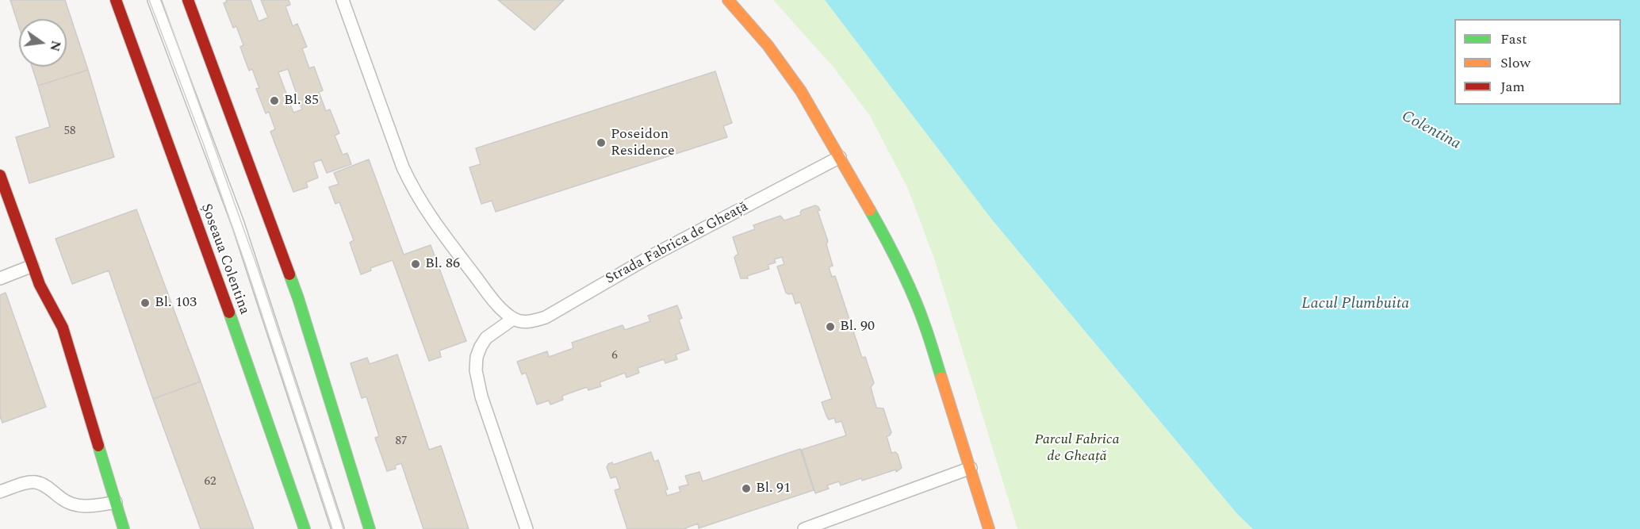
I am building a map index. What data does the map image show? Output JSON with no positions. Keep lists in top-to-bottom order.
{
  "streets": {
    "main road": ["Șoseaua Colentina"],
    "lane": ["Strada Fabrica de Gheață"]
  },
  "water": ["Colentina", "Lacul Plumbuita"],
  "parks": ["Parcul Fabrica de Gheață"],
  "places": [
    "Bl. 85",
    "Poseidon Residence",
    "Bl. 86",
    "Bl. 103",
    "Bl. 90",
    "Bl. 91"
  ],
  "house_numbers": [
    "58",
    "6",
    "87",
    "62"
  ],
  "legend": ["Fast", "Slow", "Jam"],
  "north": "right"
}
